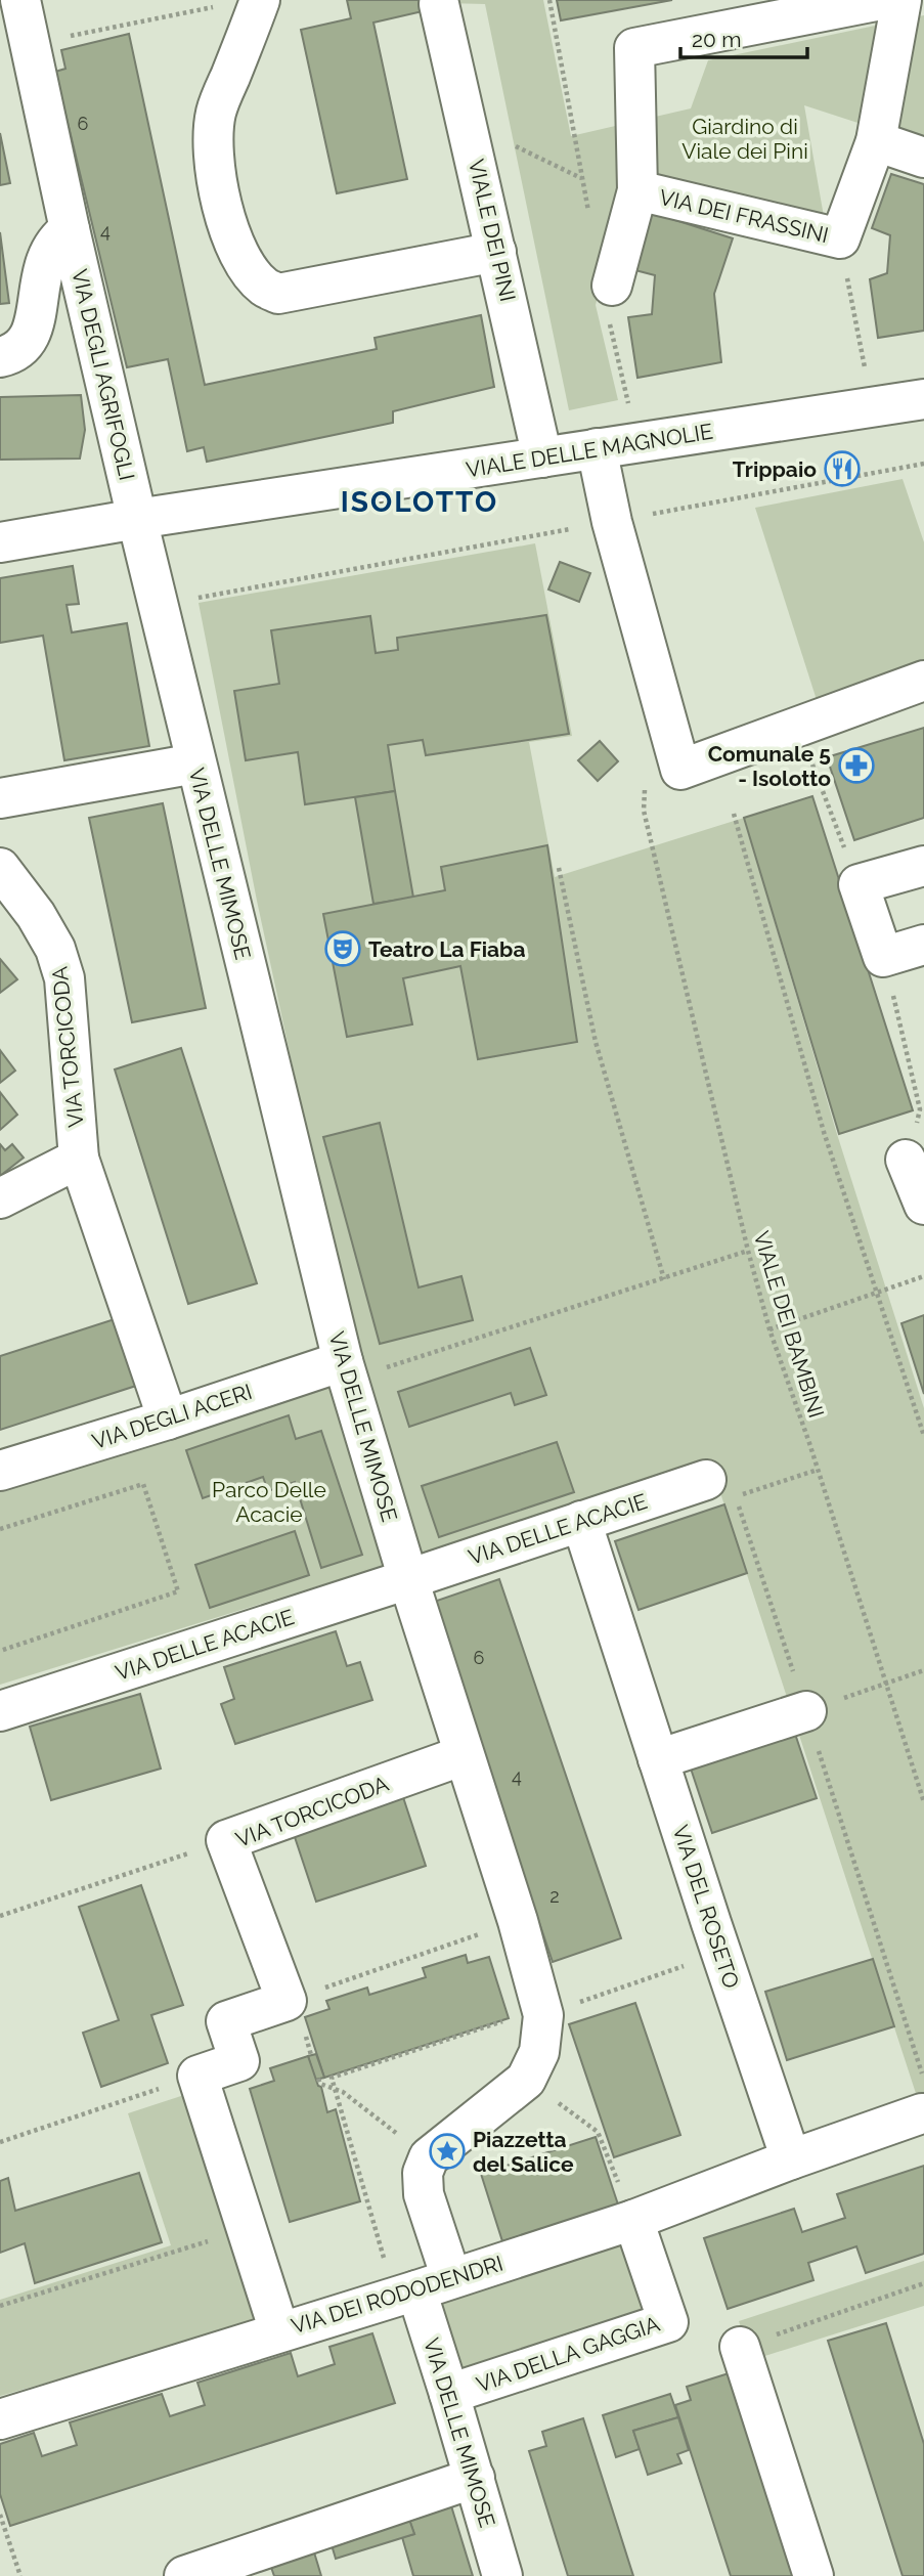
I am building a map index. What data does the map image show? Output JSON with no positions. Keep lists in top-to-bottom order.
{
  "streets": {
    "street": [
      "VIA DEI FRASSINI",
      "VIALE DEI PINI",
      "VIA DEGLI AGRIFOGLI",
      "VIALE DELLE MAGNOLIE",
      "VIA DELLE MIMOSE",
      "VIA TORCICODA",
      "VIA DEGLI ACERI",
      "VIA DELLE ACACIE",
      "VIA DEL ROSETO",
      "VIA DEI RODODENDRI",
      "VIA DELLA GAGGIA"
    ],
    "path": ["VIALE DEI BAMBINI"]
  },
  "crossings": [
    ["VIALE DEI PINI", "VIALE DELLE MAGNOLIE"],
    ["VIA DEGLI AGRIFOGLI", "VIALE DELLE MAGNOLIE"],
    ["VIA DEGLI AGRIFOGLI", "VIA DELLE MIMOSE"],
    ["VIALE DELLE MAGNOLIE", "VIA DELLE MIMOSE"],
    ["VIA DELLE MIMOSE", "VIA TORCICODA"],
    ["VIA DELLE MIMOSE", "VIA DEGLI ACERI"],
    ["VIA DELLE MIMOSE", "VIA DELLE ACACIE"],
    ["VIA DELLE MIMOSE", "VIA DEI RODODENDRI"],
    ["VIA DELLE MIMOSE", "VIA DELLA GAGGIA"],
    ["VIA TORCICODA", "VIA DEGLI ACERI"],
    ["VIA DELLE ACACIE", "VIA DEL ROSETO"],
    ["VIA DEL ROSETO", "VIA DEI RODODENDRI"],
    ["VIA DEI RODODENDRI", "VIA DELLA GAGGIA"]
  ],
  "districts": ["ISOLOTTO"],
  "parks": ["Giardino di Viale dei Pini", "Parco Delle Acacie"],
  "places": {
    "restaurant": ["Trippaio"],
    "pharmacy": ["Comunale 5 - Isolotto"],
    "theatre": ["Teatro La Fiaba"],
    "place": ["Piazzetta del Salice"]
  },
  "house_numbers": [
    "6",
    "4",
    "6",
    "4",
    "2"
  ],
  "scale_bar": "20 m"
}
